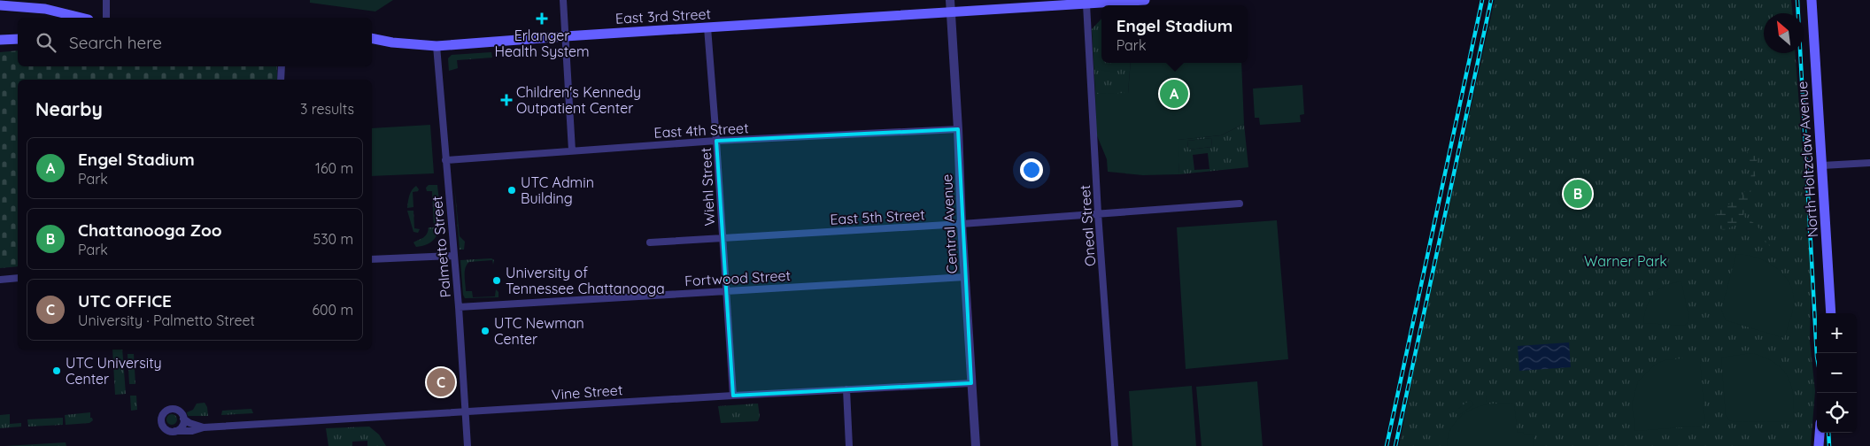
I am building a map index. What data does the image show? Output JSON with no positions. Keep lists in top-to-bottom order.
{
  "streets": {
    "main road": ["East 3rd Street", "North Holtzclaw Avenue"],
    "street": [
      "East 4th Street",
      "Wiehl Street",
      "East 5th Street",
      "Central Avenue",
      "Oneal Street",
      "Palmetto Street",
      "Fortwood Street",
      "Vine Street"
    ]
  },
  "crossings": [
    ["East 3rd Street", "Wiehl Street"],
    ["East 3rd Street", "Central Avenue"],
    ["East 3rd Street", "Oneal Street"],
    ["East 3rd Street", "Palmetto Street"],
    ["East 4th Street", "Wiehl Street"],
    ["East 4th Street", "Central Avenue"],
    ["East 4th Street", "Palmetto Street"],
    ["Wiehl Street", "East 5th Street"],
    ["Wiehl Street", "Fortwood Street"],
    ["Wiehl Street", "Vine Street"],
    ["East 5th Street", "Central Avenue"],
    ["East 5th Street", "Oneal Street"],
    ["Central Avenue", "Fortwood Street"],
    ["Central Avenue", "Vine Street"],
    ["Palmetto Street", "Fortwood Street"],
    ["Palmetto Street", "Vine Street"]
  ],
  "parks": ["Warner Park"],
  "places": {
    "health": ["Erlanger Health System", "Children's Kennedy Outpatient Center"],
    "other": [
      "UTC Admin Building",
      "University of Tennessee Chattanooga",
      "UTC Newman Center",
      "UTC University Center"
    ]
  },
  "north": "top left",
  "page": {
    "popup": ["Engel Stadium", "Park"],
    "search": "Search here",
    "pins": ["A", "B", "C"],
    "heading": ["Nearby", "3 results"],
    "list": [
      {
        "mark": "A",
        "name": "Engel Stadium",
        "note": "Park",
        "value": "160 m"
      },
      {
        "mark": "B",
        "name": "Chattanooga Zoo",
        "note": "Park",
        "value": "530 m"
      },
      {
        "mark": "C",
        "name": "UTC OFFICE",
        "note": "University · Palmetto Street",
        "value": "600 m"
      }
    ],
    "map_buttons": ["+", "−"]
  }
}
